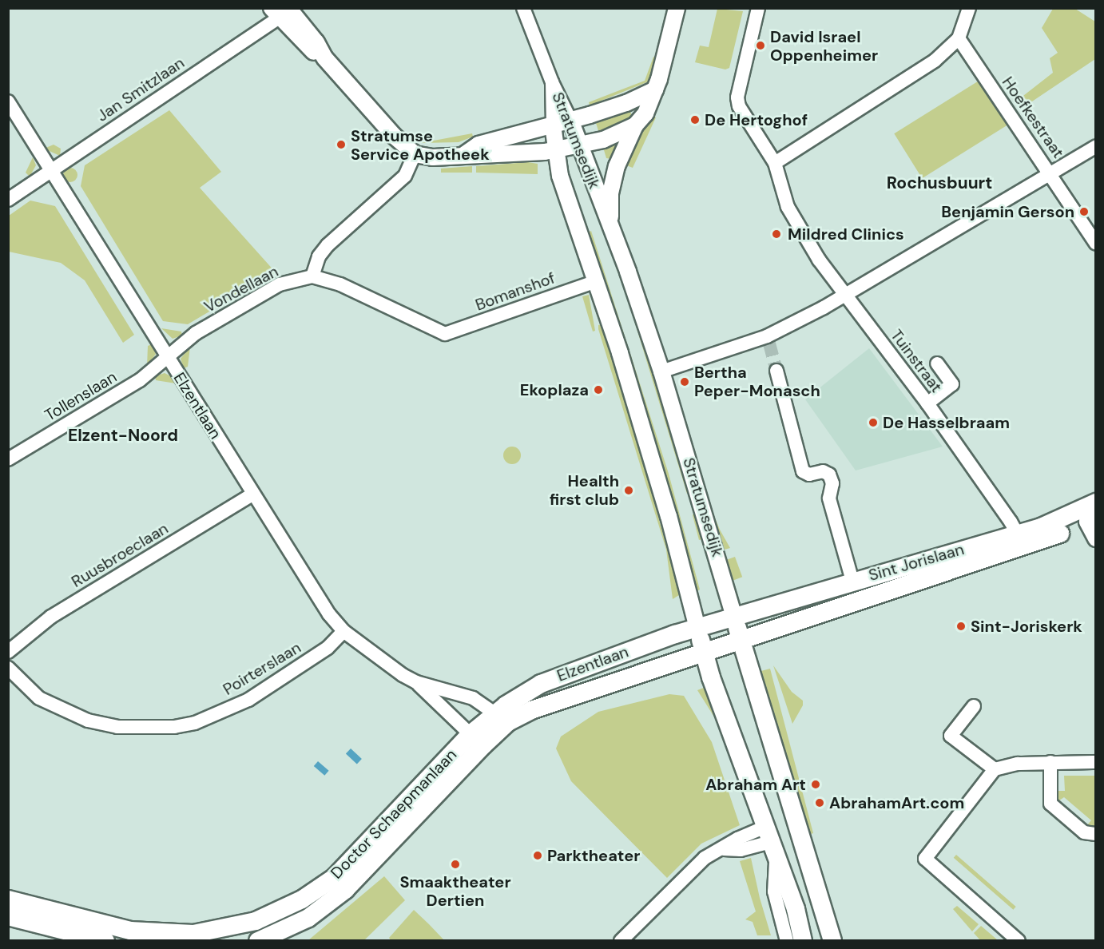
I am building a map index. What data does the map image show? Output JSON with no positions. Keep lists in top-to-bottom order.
{
  "streets": {
    "main road": [
      "Stratumsedijk",
      "Elzentlaan",
      "Sint Jorislaan",
      "Doctor Schaepmanlaan"
    ],
    "street": [
      "Jan Smitzlaan",
      "Hoefkestraat",
      "Vondellaan",
      "Bomanshof",
      "Tuinstraat",
      "Tollenslaan",
      "Ruusbroeclaan",
      "Poirterslaan"
    ]
  },
  "crossings": [
    ["Jan Smitzlaan", "Elzentlaan"],
    ["Stratumsedijk", "Bomanshof"],
    ["Stratumsedijk", "Elzentlaan"],
    ["Stratumsedijk", "Sint Jorislaan"],
    ["Vondellaan", "Bomanshof"],
    ["Vondellaan", "Tollenslaan"],
    ["Vondellaan", "Elzentlaan"],
    ["Tuinstraat", "Sint Jorislaan"],
    ["Tollenslaan", "Elzentlaan"],
    ["Elzentlaan", "Ruusbroeclaan"],
    ["Elzentlaan", "Sint Jorislaan"],
    ["Elzentlaan", "Poirterslaan"],
    ["Elzentlaan", "Doctor Schaepmanlaan"]
  ],
  "districts": ["Rochusbuurt", "Elzent-Noord"],
  "places": [
    "David Israel Oppenheimer",
    "De Hertoghof",
    "Stratumse Service Apotheek",
    "Benjamin Gerson",
    "Mildred Clinics",
    "Bertha Peper-Monasch",
    "Ekoplaza",
    "De Hasselbraam",
    "Health first club",
    "Sint-Joriskerk",
    "Abraham Art",
    "AbrahamArt.com",
    "Parktheater",
    "Smaaktheater Dertien"
  ]
}
